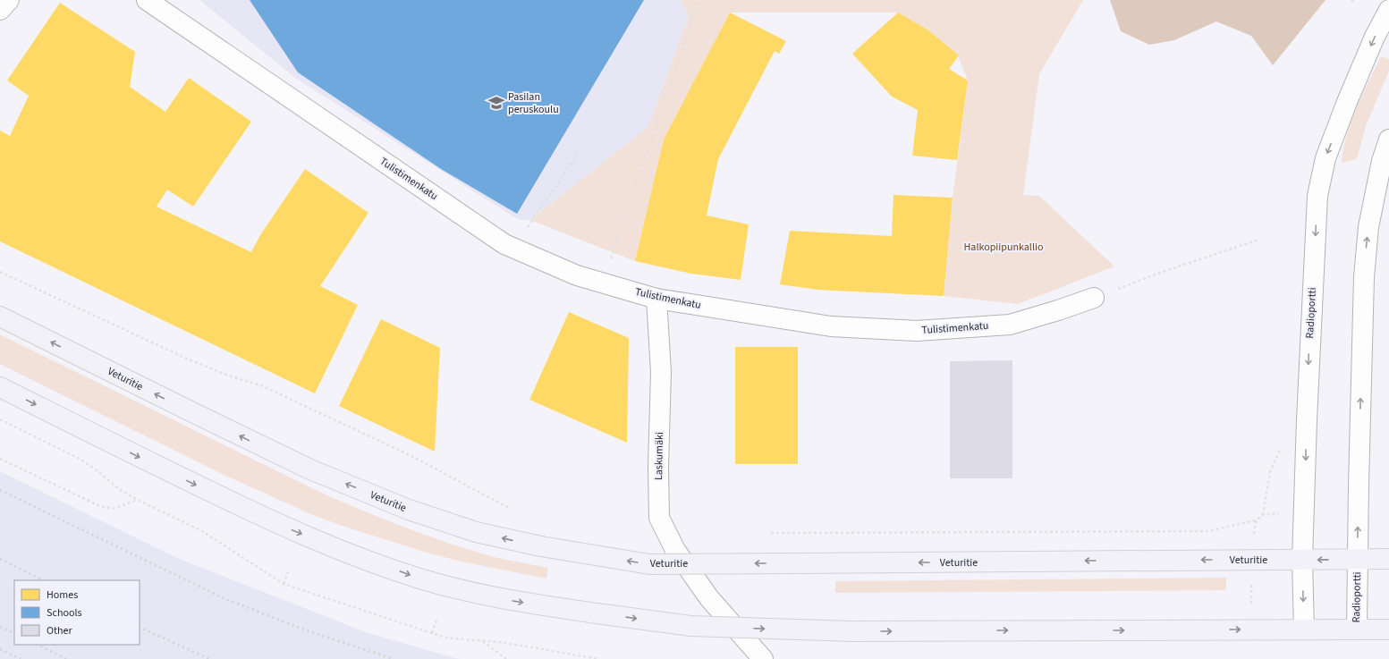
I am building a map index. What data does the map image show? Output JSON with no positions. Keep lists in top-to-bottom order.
{
  "streets": {
    "main road": ["Veturitie"],
    "street": ["Tulistimenkatu", "Radioportti", "Laskumäki"]
  },
  "crossings": [
    ["Tulistimenkatu", "Laskumäki"],
    ["Radioportti", "Veturitie"]
  ],
  "parks": ["Halkopiipunkallio"],
  "places": {
    "school or university": ["Pasilan peruskoulu"]
  },
  "legend": ["Homes", "Schools", "Other"]
}
